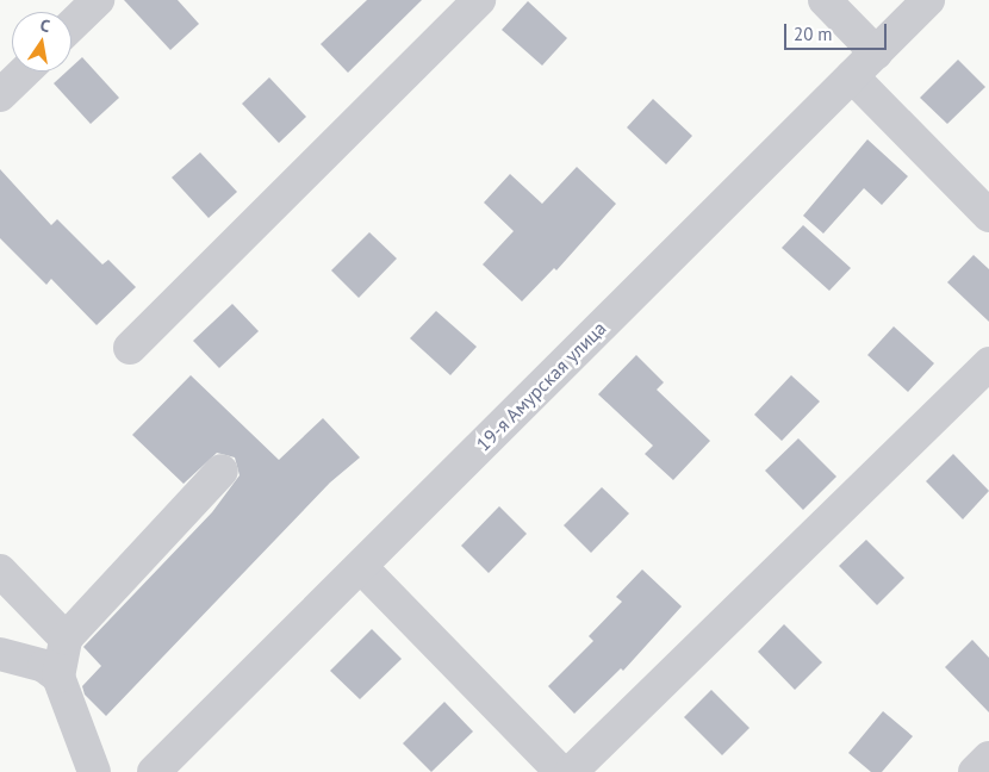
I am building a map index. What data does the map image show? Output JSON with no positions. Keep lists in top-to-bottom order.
{
  "streets": {
    "street": ["19-я Амурская улица"]
  },
  "scale_bar": "20 m",
  "north": "top"
}
